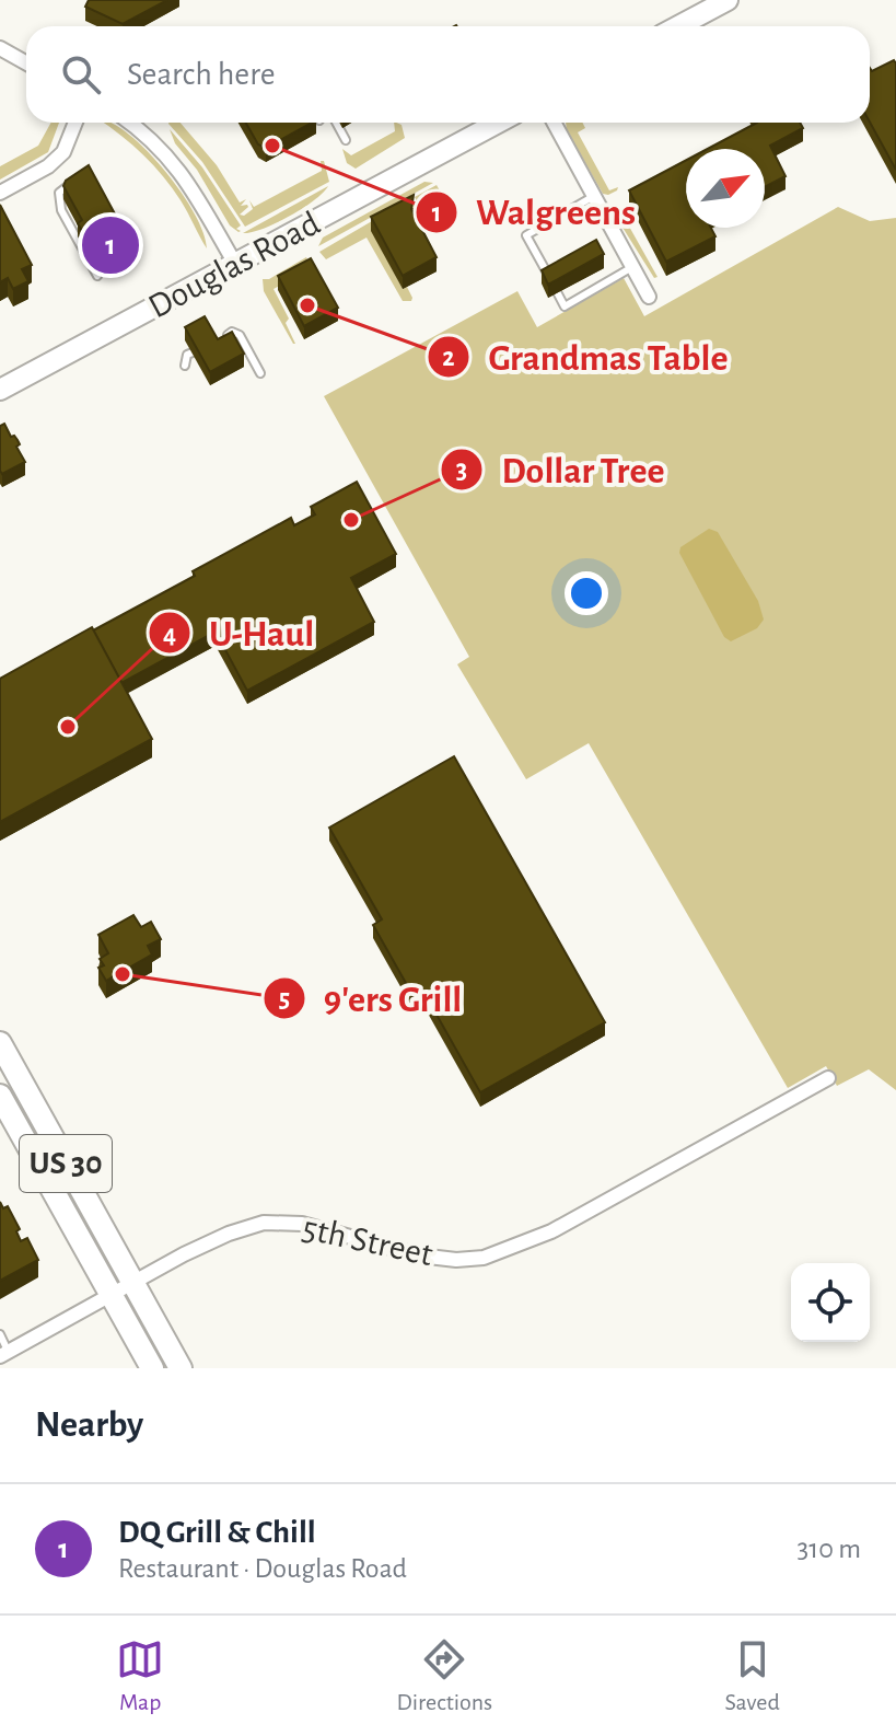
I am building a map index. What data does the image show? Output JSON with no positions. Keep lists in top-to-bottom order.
{
  "streets": {
    "main road": ["US 30"],
    "street": ["Douglas Road", "5th Street"]
  },
  "crossings": [
    ["US 30", "5th Street"]
  ],
  "places": [
    "Walgreens",
    "Grandmas Table",
    "Dollar Tree",
    "U-Haul",
    "9'ers Grill"
  ],
  "north": "top right",
  "page": {
    "search": "Search here",
    "pins": "1",
    "heading": "Nearby",
    "list": [
      {
        "mark": "1",
        "name": "DQ Grill & Chill",
        "note": "Restaurant · Douglas Road",
        "value": "310 m"
      }
    ],
    "nav": ["Map", "Directions", "Saved"]
  }
}
